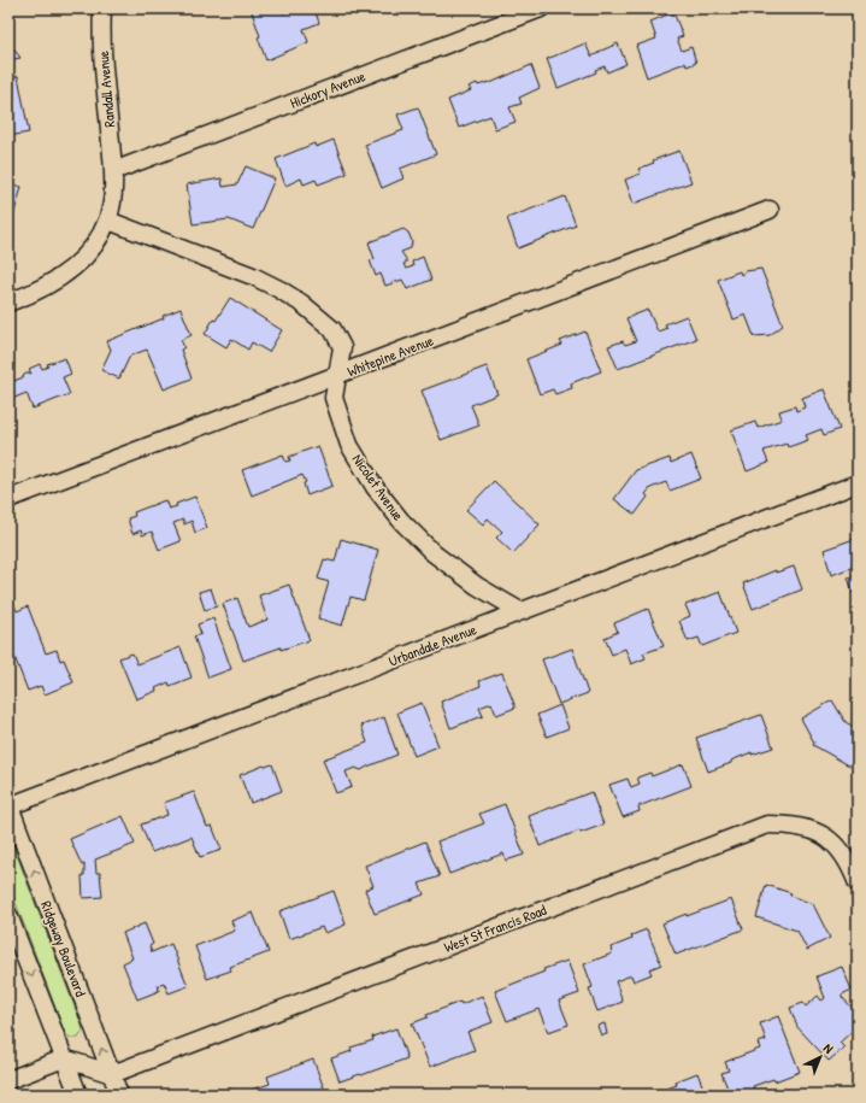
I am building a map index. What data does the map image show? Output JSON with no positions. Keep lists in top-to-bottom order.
{
  "streets": {
    "street": [
      "Randall Avenue",
      "Hickory Avenue",
      "Whitepine Avenue",
      "Nicolet Avenue",
      "Urbandale Avenue",
      "West St Francis Road",
      "Ridgeway Boulevard"
    ]
  },
  "crossings": [
    ["Randall Avenue", "Hickory Avenue"],
    ["Randall Avenue", "Nicolet Avenue"],
    ["Whitepine Avenue", "Nicolet Avenue"],
    ["Nicolet Avenue", "Urbandale Avenue"],
    ["Urbandale Avenue", "Ridgeway Boulevard"],
    ["West St Francis Road", "Ridgeway Boulevard"]
  ],
  "north": "top right"
}
